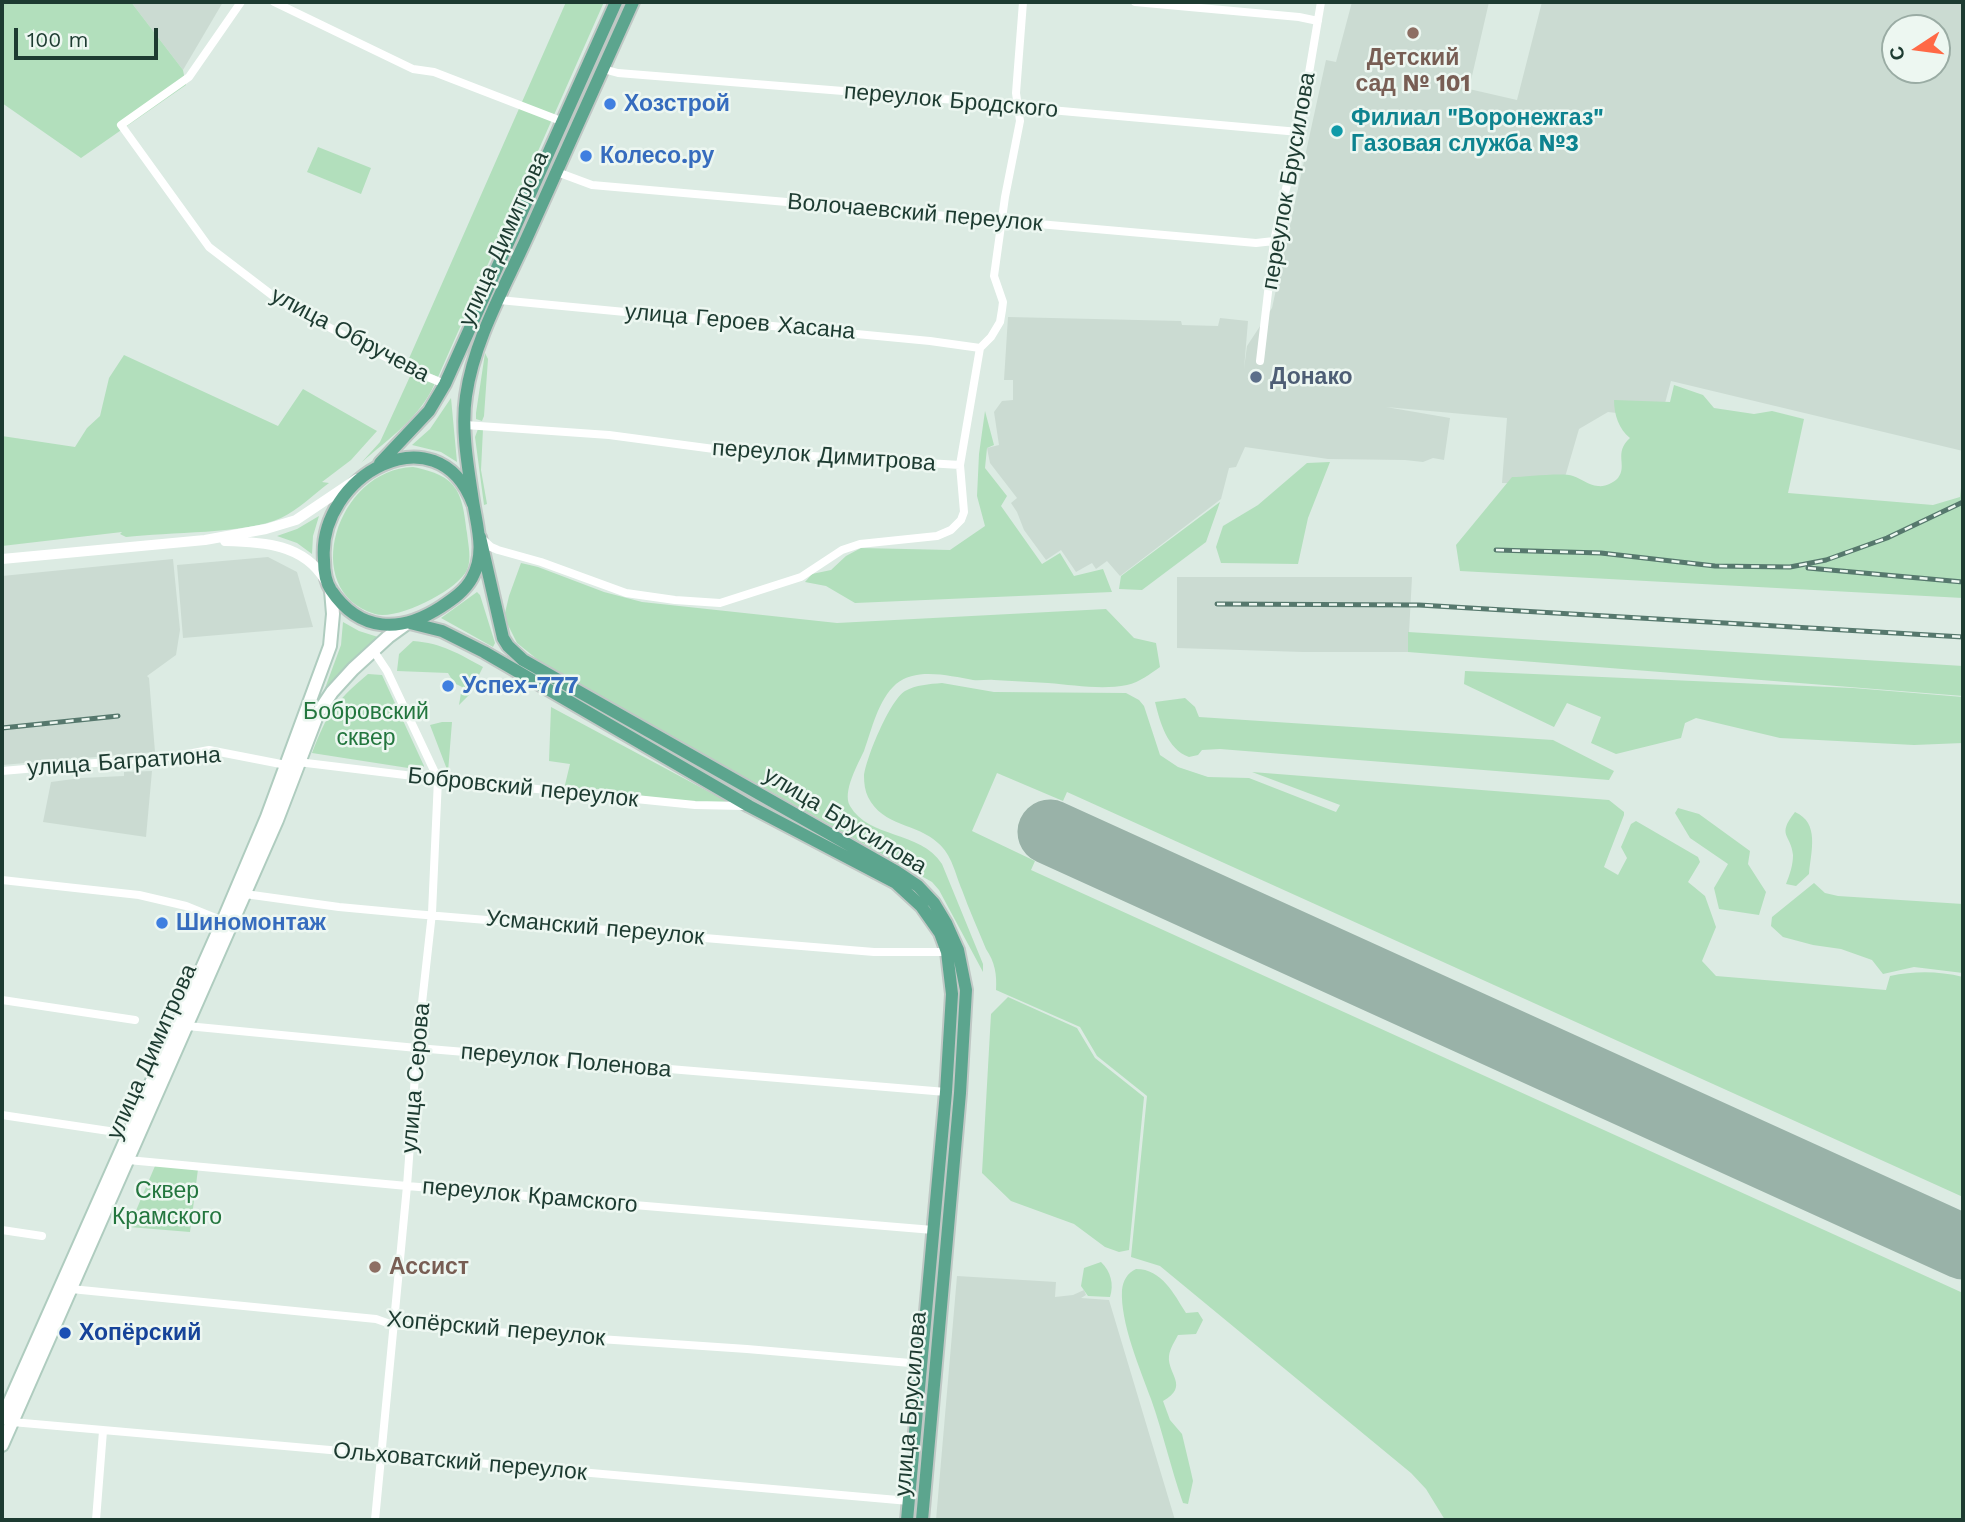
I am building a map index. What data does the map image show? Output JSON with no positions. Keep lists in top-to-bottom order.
{
  "streets": {
    "main road": ["улица Димитрова", "улица Брусилова"],
    "street": [
      "переулок Бродского",
      "переулок Брусилова",
      "Волочаевский переулок",
      "улица Героев Хасана",
      "улица Обручева",
      "переулок Димитрова",
      "улица Багратиона",
      "Бобровский переулок",
      "Усманский переулок",
      "переулок Поленова",
      "улица Серова",
      "переулок Крамского",
      "Хопёрский переулок",
      "Ольховатский переулок"
    ]
  },
  "crossings": [
    ["переулок Бродского", "переулок Брусилова"],
    ["переулок Бродского", "улица Димитрова"],
    ["переулок Бродского", "переулок Димитрова"],
    ["переулок Брусилова", "Волочаевский переулок"],
    ["Волочаевский переулок", "улица Димитрова"],
    ["Волочаевский переулок", "переулок Димитрова"],
    ["улица Димитрова", "улица Героев Хасана"],
    ["улица Димитрова", "улица Обручева"],
    ["улица Димитрова", "переулок Димитрова"],
    ["улица Димитрова", "улица Багратиона"],
    ["улица Димитрова", "Бобровский переулок"],
    ["улица Димитрова", "улица Брусилова"],
    ["улица Димитрова", "Усманский переулок"],
    ["улица Димитрова", "переулок Поленова"],
    ["улица Димитрова", "улица Серова"],
    ["улица Димитрова", "переулок Крамского"],
    ["улица Димитрова", "Хопёрский переулок"],
    ["улица Димитрова", "Ольховатский переулок"],
    ["улица Героев Хасана", "переулок Димитрова"],
    ["улица Багратиона", "Бобровский переулок"],
    ["Бобровский переулок", "улица Брусилова"],
    ["Бобровский переулок", "улица Серова"],
    ["улица Брусилова", "Усманский переулок"],
    ["улица Брусилова", "переулок Поленова"],
    ["улица Брусилова", "переулок Крамского"],
    ["улица Брусилова", "Хопёрский переулок"],
    ["улица Брусилова", "Ольховатский переулок"],
    ["Усманский переулок", "улица Серова"],
    ["переулок Поленова", "улица Серова"],
    ["улица Серова", "переулок Крамского"],
    ["улица Серова", "Хопёрский переулок"],
    ["улица Серова", "Ольховатский переулок"]
  ],
  "parks": ["Бобровский сквер", "Сквер Крамского"],
  "places": [
    "Детский сад № 101",
    "Хозстрой",
    "Филиал \"Воронежгаз\" Газовая служба №3",
    "Колесо.ру",
    "Донако",
    "Успех-777",
    "Шиномонтаж",
    "Ассист",
    "Хопёрский"
  ],
  "scale_bar": "100 m",
  "north": "left"
}
